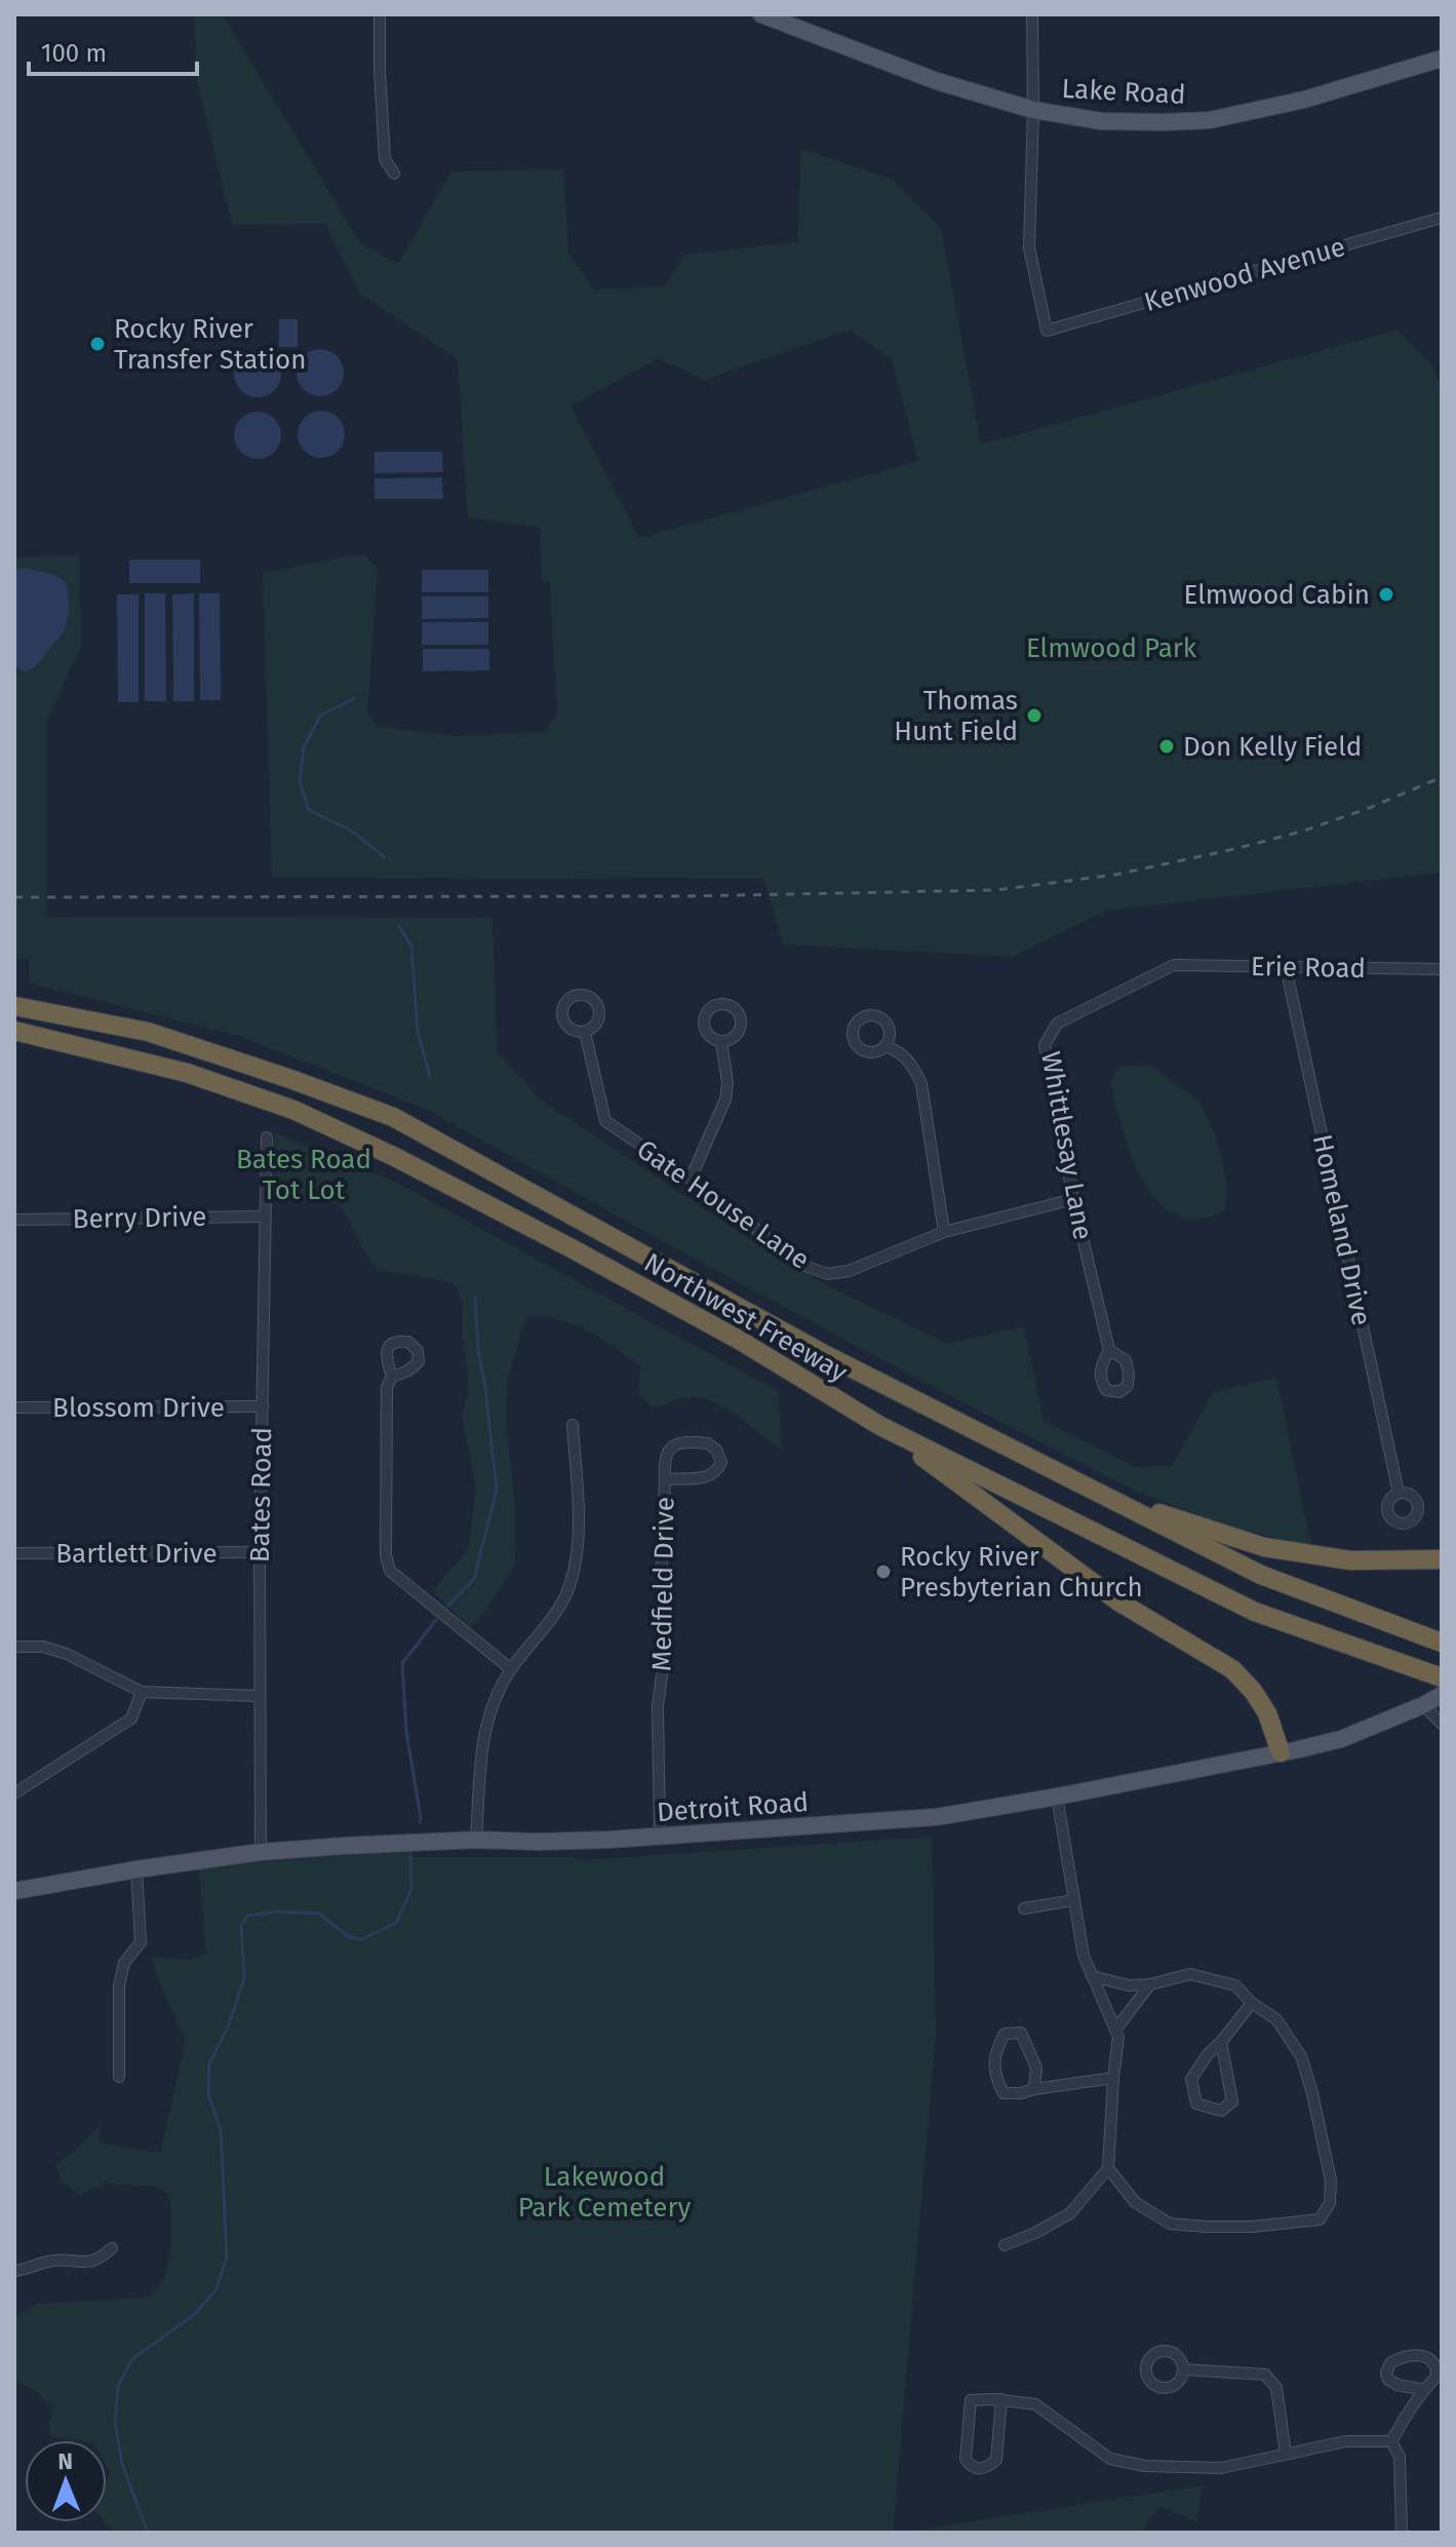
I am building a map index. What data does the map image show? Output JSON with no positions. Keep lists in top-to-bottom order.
{
  "streets": {
    "highway": ["Northwest Freeway"],
    "main road": ["Lake Road", "Detroit Road"],
    "street": [
      "Kenwood Avenue",
      "Erie Road",
      "Whittlesay Lane",
      "Gate House Lane",
      "Berry Drive",
      "Homeland Drive",
      "Blossom Drive",
      "Bates Road",
      "Bartlett Drive",
      "Medfield Drive"
    ]
  },
  "crossings": [
    ["Lake Road", "Kenwood Avenue"],
    ["Erie Road", "Whittlesay Lane"],
    ["Erie Road", "Homeland Drive"],
    ["Whittlesay Lane", "Gate House Lane"],
    ["Berry Drive", "Bates Road"],
    ["Blossom Drive", "Bates Road"],
    ["Bates Road", "Bartlett Drive"],
    ["Bates Road", "Detroit Road"],
    ["Medfield Drive", "Detroit Road"]
  ],
  "parks": ["Elmwood Park", "Bates Road Tot Lot", "Lakewood Park Cemetery"],
  "places": [
    "Rocky River Transfer Station",
    "Elmwood Cabin",
    "Thomas Hunt Field",
    "Don Kelly Field",
    "Rocky River Presbyterian Church"
  ],
  "scale_bar": "100 m",
  "north": "top"
}
